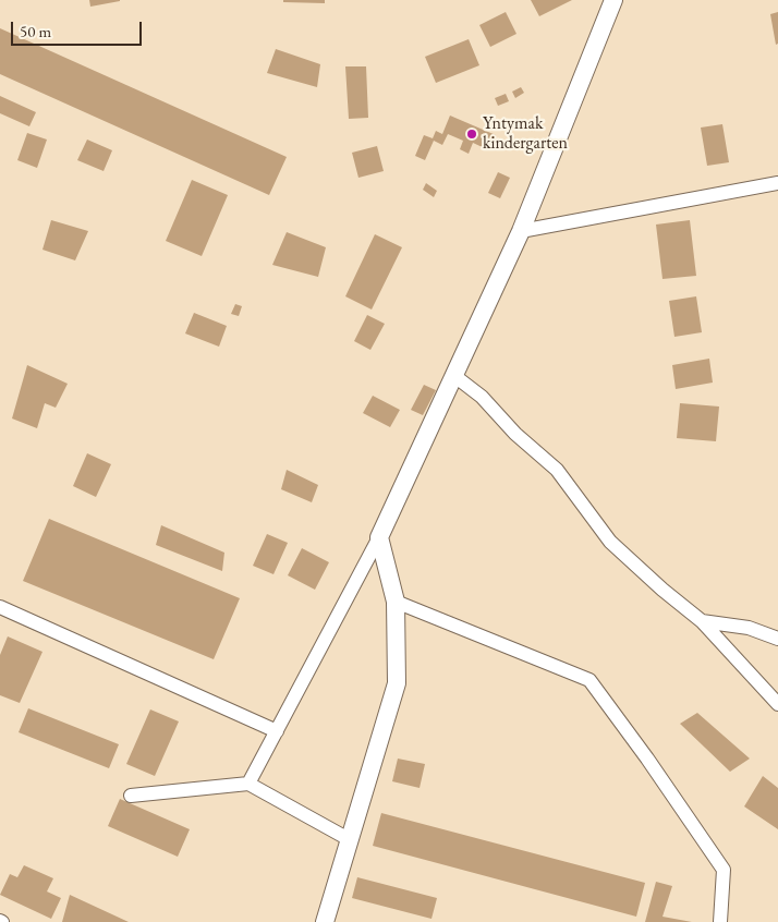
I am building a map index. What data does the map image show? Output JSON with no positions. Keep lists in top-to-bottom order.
{
  "places": ["Yntymak kindergarten"],
  "scale_bar": "50 m"
}
